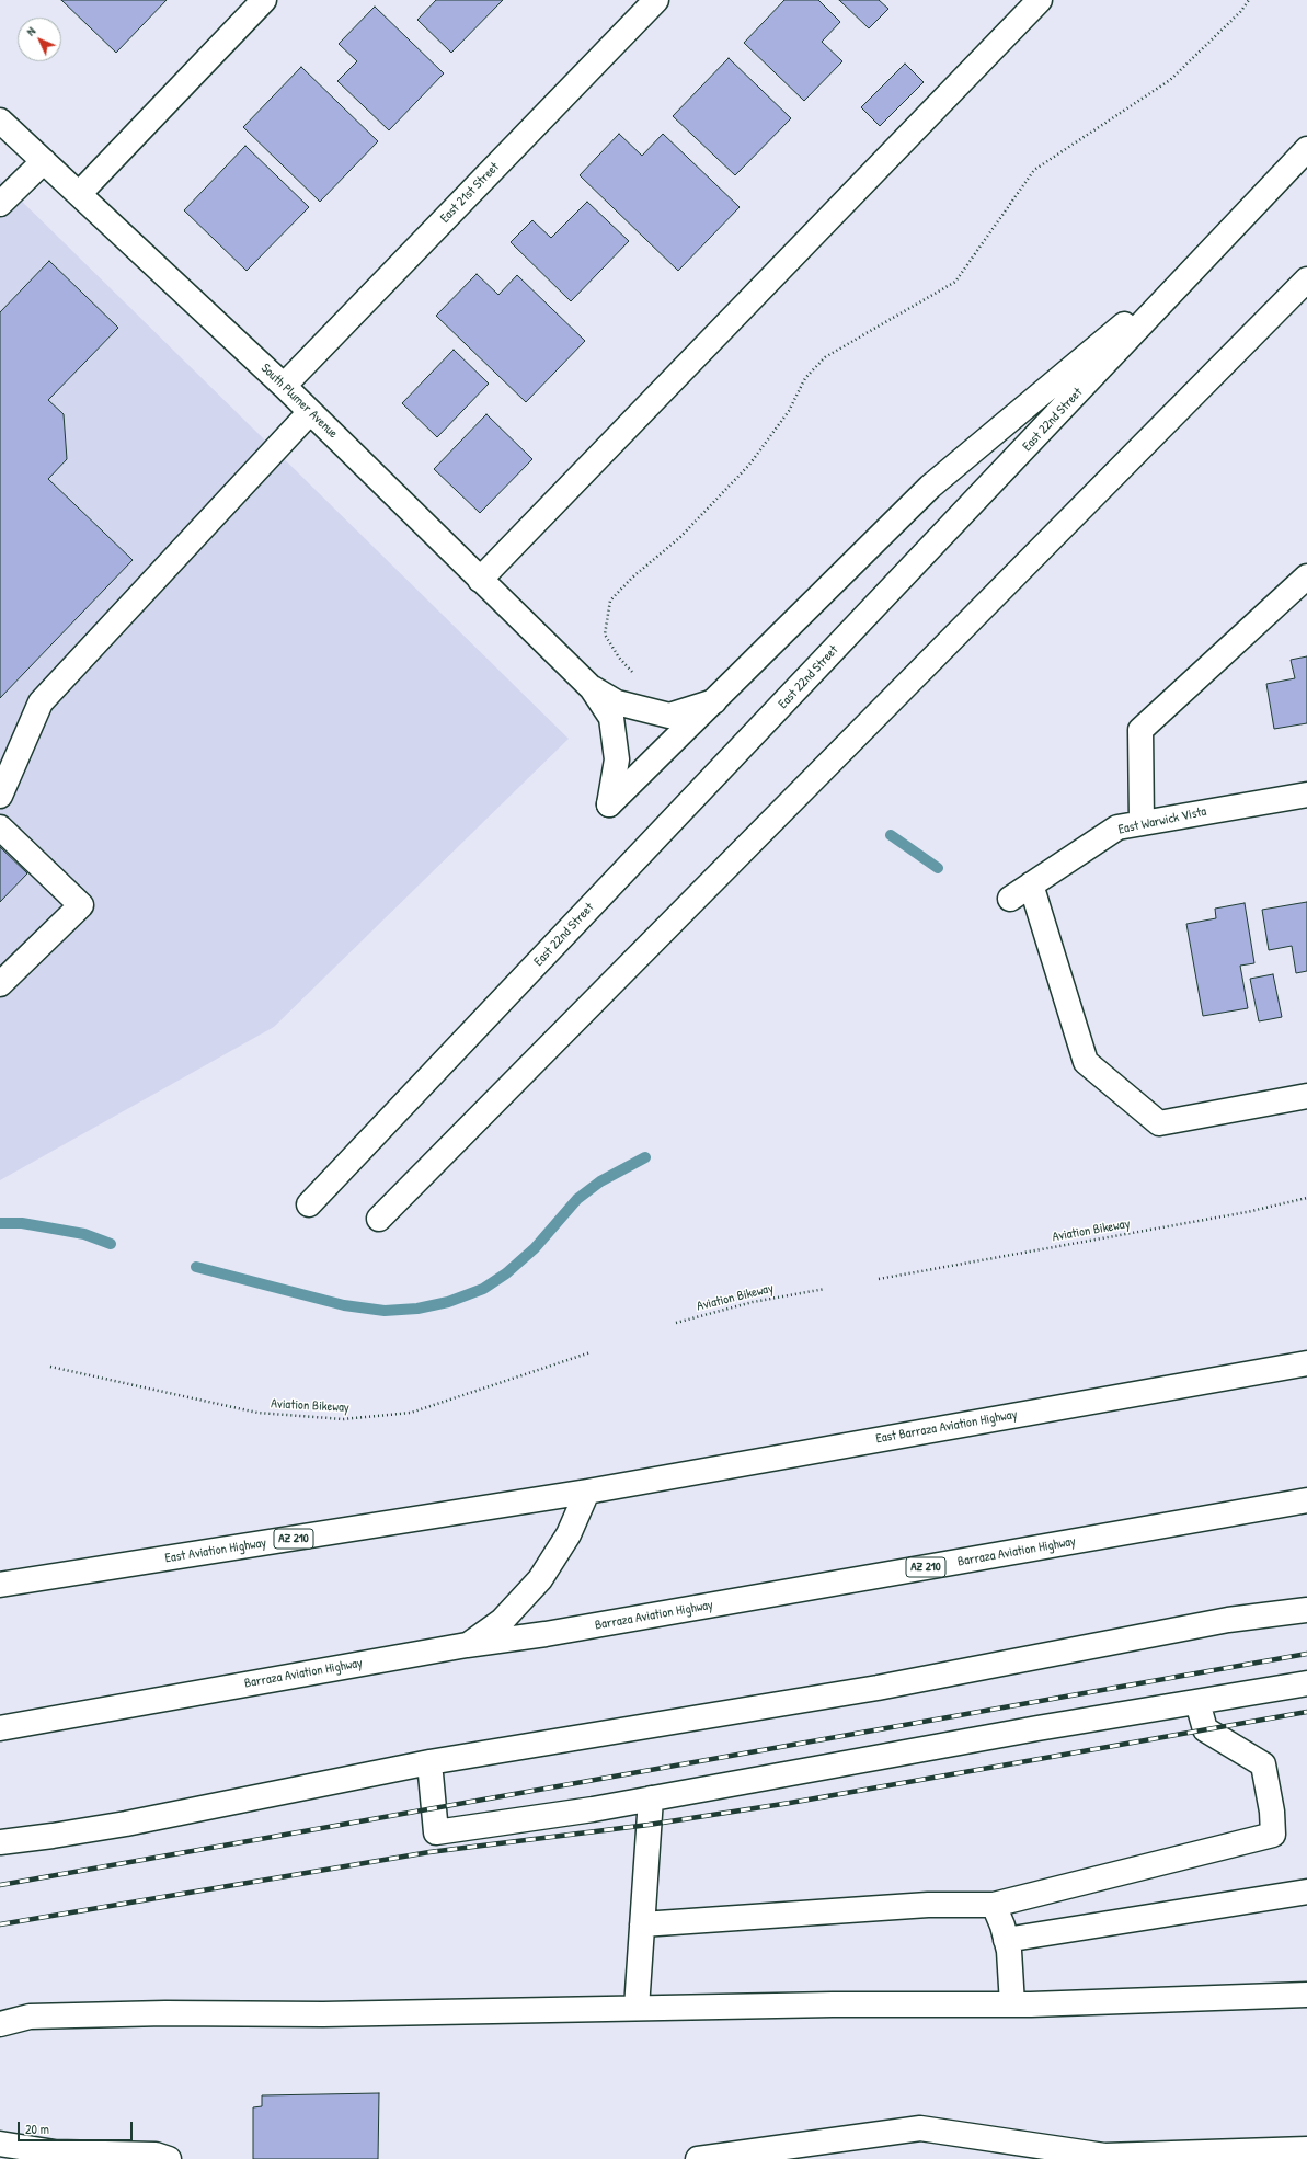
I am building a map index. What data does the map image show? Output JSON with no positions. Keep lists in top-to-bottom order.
{
  "streets": {
    "main road": [
      "East 21st Street",
      "South Plumer Avenue",
      "East 22nd Street",
      "East Warwick Vista",
      "East Barraza Aviation Highway",
      "AZ 210",
      "East Aviation Highway",
      "Barraza Aviation Highway"
    ],
    "path": ["Aviation Bikeway"]
  },
  "crossings": [
    ["East 21st Street", "South Plumer Avenue"],
    ["East Barraza Aviation Highway", "East Aviation Highway"]
  ],
  "scale_bar": "20 m",
  "north": "top left"
}
